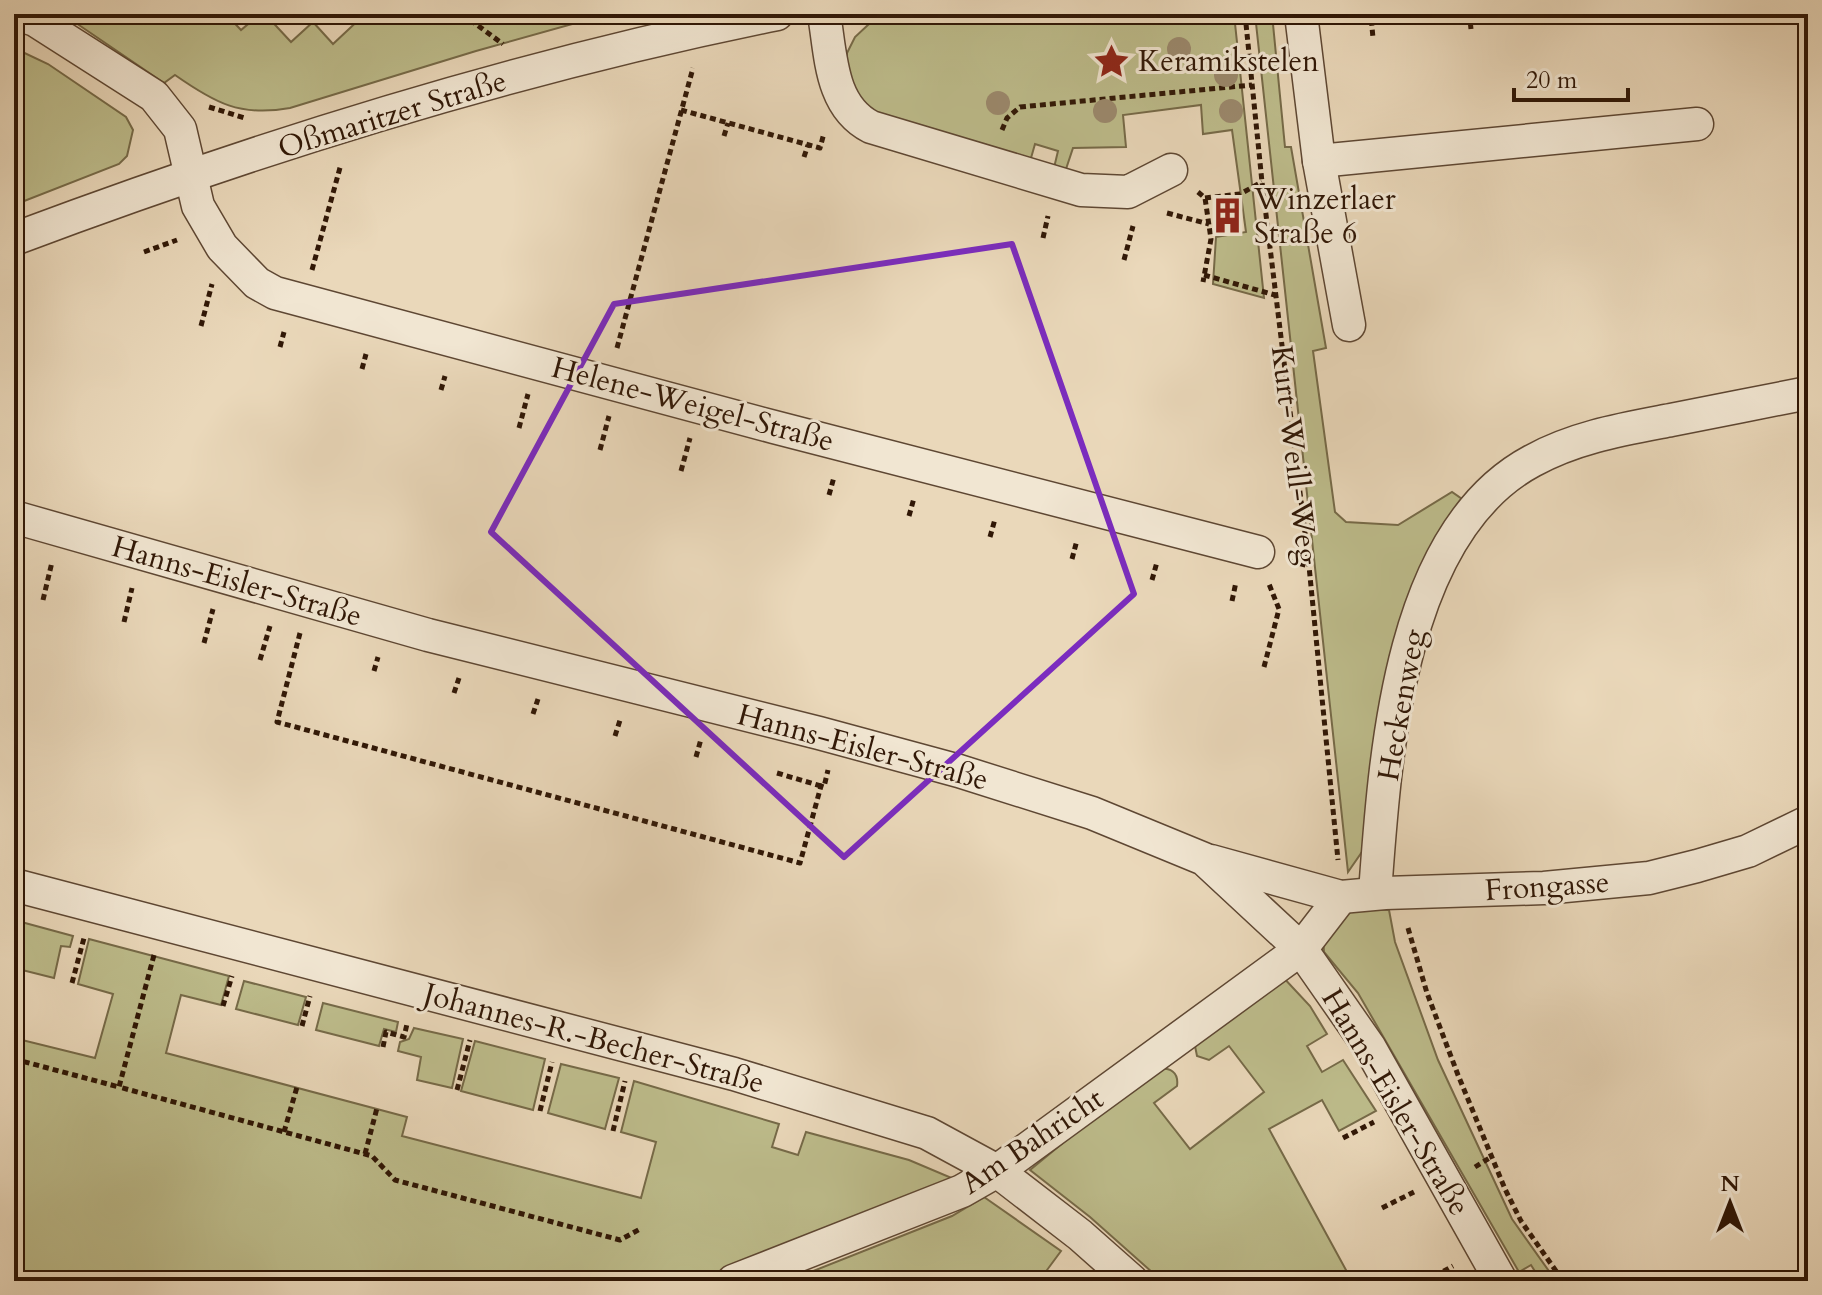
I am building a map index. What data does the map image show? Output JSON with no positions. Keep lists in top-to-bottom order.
{
  "streets": {
    "street": [
      "Oßmaritzer Straße",
      "Helene-Weigel-Straße",
      "Hanns-Eisler-Straße",
      "Heckenweg",
      "Frongasse",
      "Johannes-R.-Becher-Straße",
      "Am Bahricht"
    ],
    "path": ["Kurt-Weill-Weg"]
  },
  "crossings": [
    ["Oßmaritzer Straße", "Helene-Weigel-Straße"],
    ["Kurt-Weill-Weg", "Frongasse"],
    ["Hanns-Eisler-Straße", "Am Bahricht"],
    ["Heckenweg", "Frongasse"],
    ["Johannes-R.-Becher-Straße", "Am Bahricht"]
  ],
  "places": {
    "place": ["Keramikstelen"],
    "building": ["Winzerlaer Straße 6"]
  },
  "scale_bar": "20 m",
  "north": "top"
}
